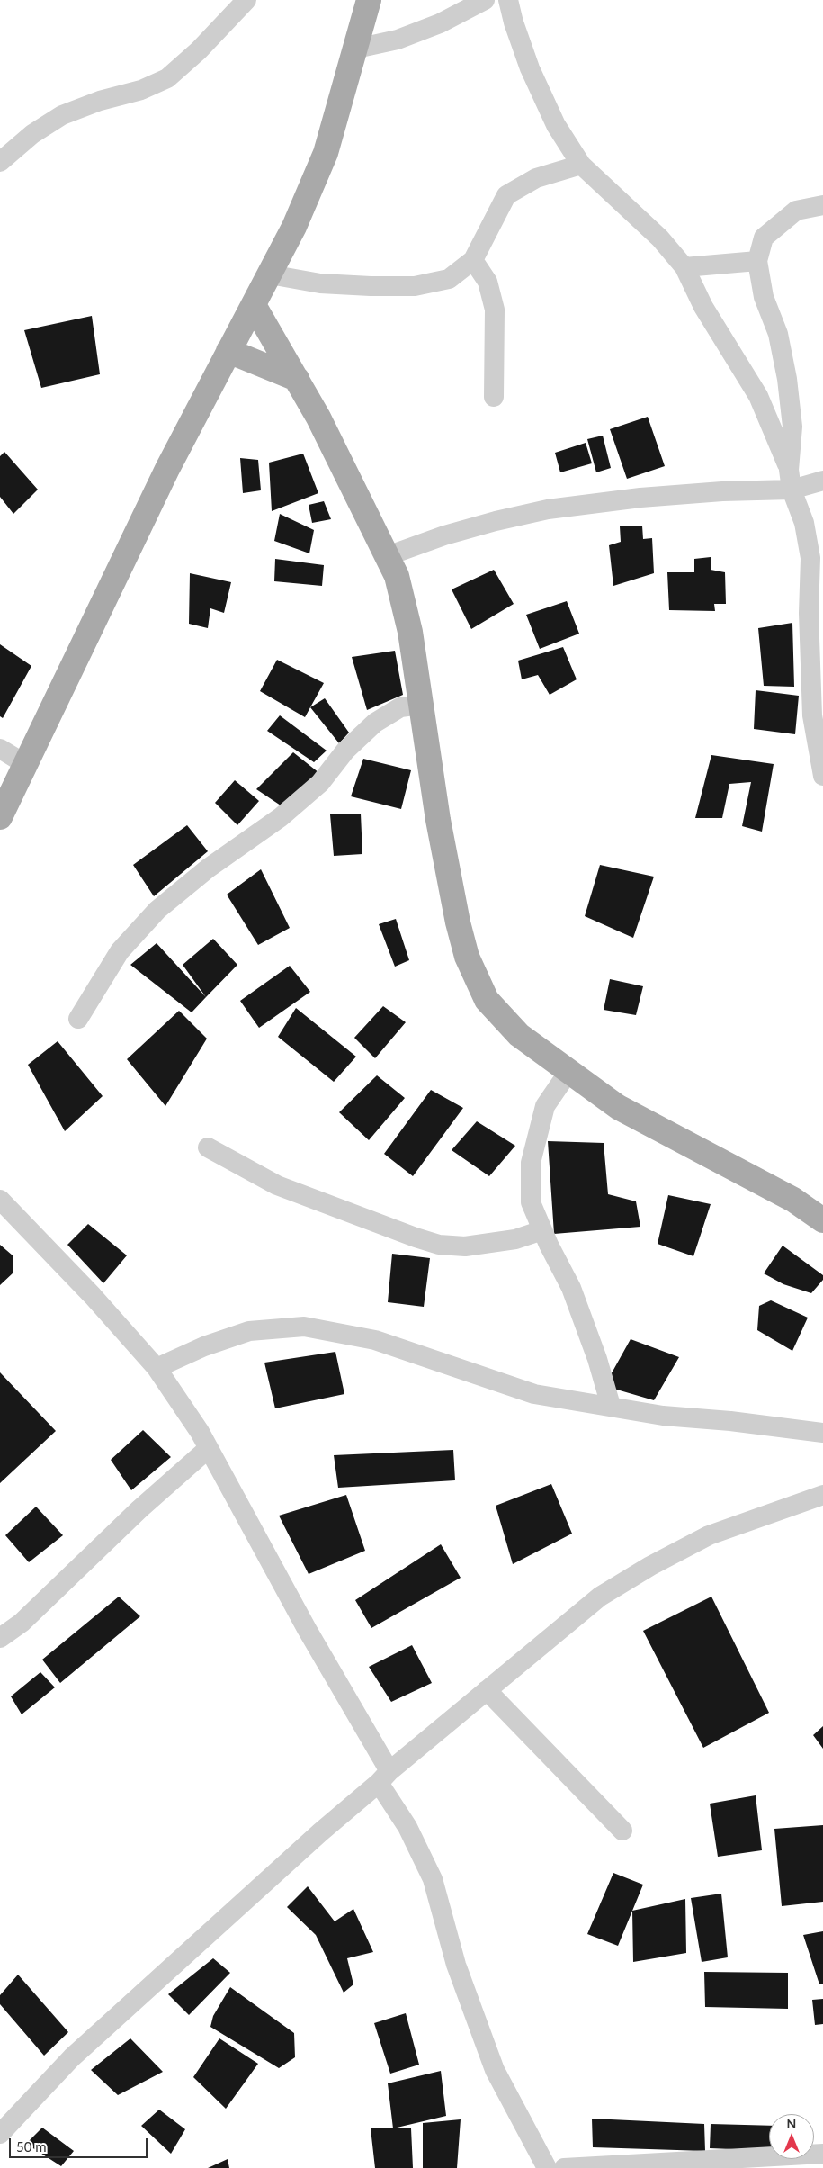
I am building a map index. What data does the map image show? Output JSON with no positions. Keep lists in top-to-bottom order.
{
  "scale_bar": "50 m",
  "north": "top"
}
